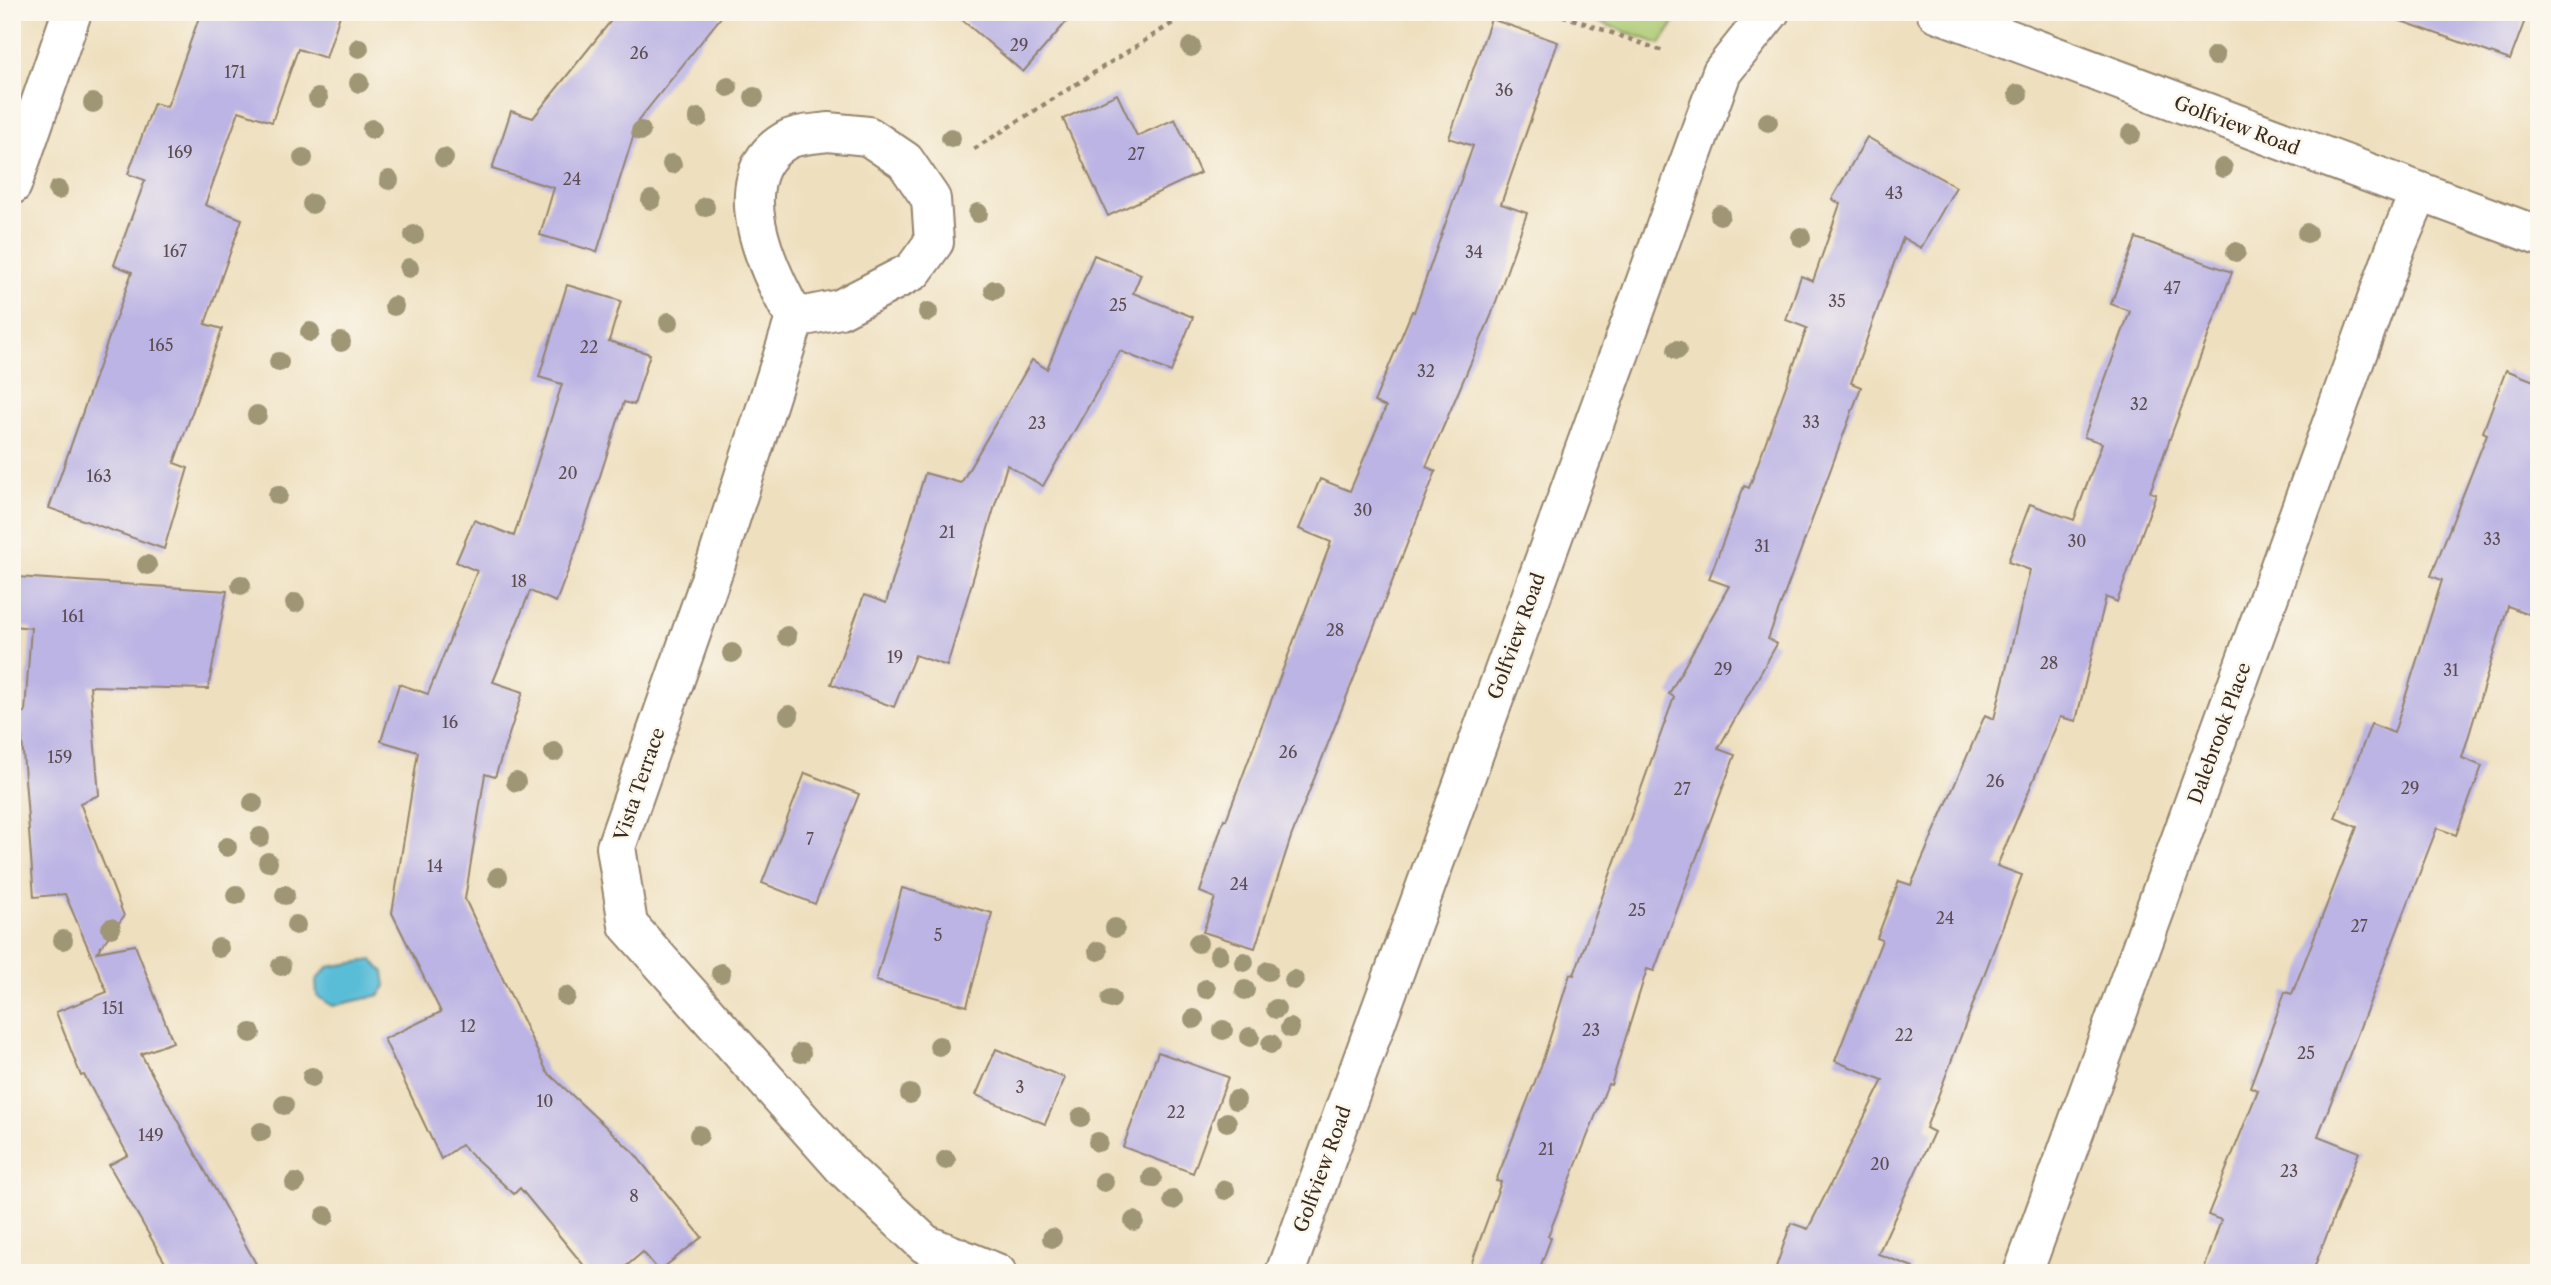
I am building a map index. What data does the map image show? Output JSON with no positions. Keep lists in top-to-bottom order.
{
  "streets": {
    "street": ["Golfview Road", "Dalebrook Place", "Vista Terrace"]
  },
  "crossings": [
    ["Golfview Road", "Dalebrook Place"]
  ],
  "house_numbers": [
    "29",
    "26",
    "171",
    "36",
    "169",
    "27",
    "24",
    "43",
    "167",
    "34",
    "47",
    "35",
    "25",
    "165",
    "22",
    "32",
    "32",
    "33",
    "23",
    "20",
    "163",
    "30",
    "21",
    "33",
    "30",
    "31",
    "18",
    "161",
    "28",
    "19",
    "28",
    "29",
    "31",
    "16",
    "26",
    "159",
    "26",
    "29",
    "27",
    "7",
    "14",
    "24",
    "25",
    "24",
    "27",
    "5",
    "151",
    "12",
    "23",
    "22",
    "25",
    "3",
    "10",
    "22",
    "149",
    "21",
    "20",
    "23",
    "8"
  ]
}
